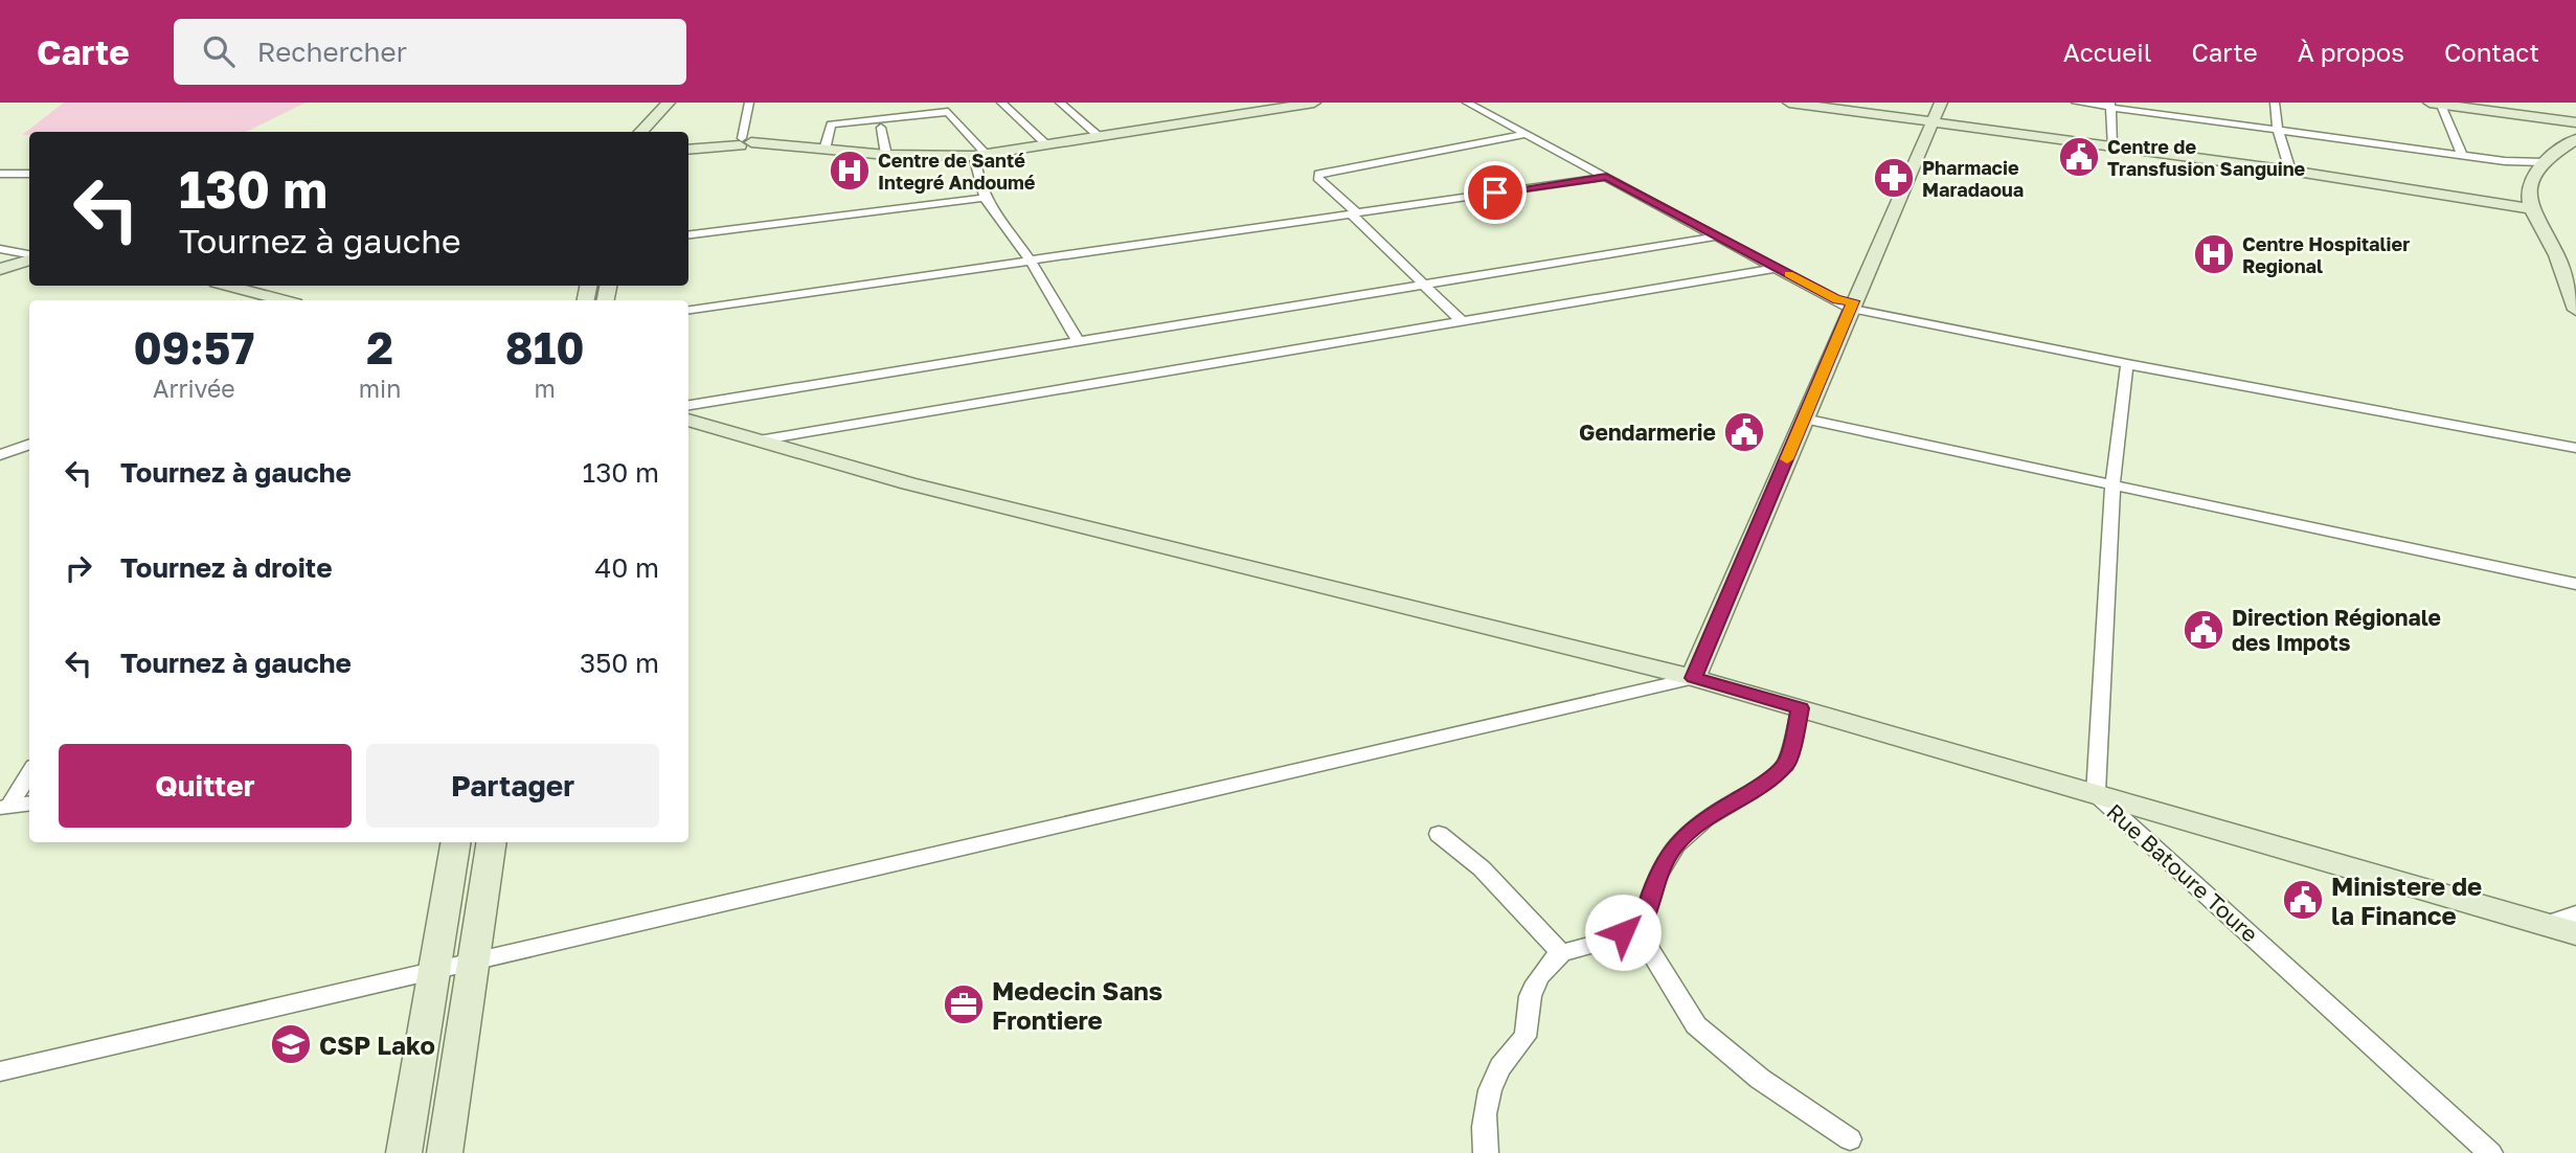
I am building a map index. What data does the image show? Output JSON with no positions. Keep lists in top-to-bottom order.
{
  "streets": {
    "street": ["Rue Batoure Toure"]
  },
  "places": {
    "public building": [
      "Centre de Transfusion Sanguine",
      "Gendarmerie",
      "Direction Régionale des Impots",
      "Ministere de la Finance"
    ],
    "hospital": ["Centre de Santé Integré Andoumé", "Centre Hospitalier Regional"],
    "pharmacy": ["Pharmacie Maradaoua"],
    "office": ["Medecin Sans Frontiere"],
    "school or university": ["CSP Lako"]
  },
  "page": {
    "header": "Carte",
    "search": "Rechercher",
    "nav": [
      "Accueil",
      "Carte",
      "À propos",
      "Contact"
    ],
    "turn": ["130 m", "Tournez à gauche"],
    "eta": [
      "09:57",
      "Arrivée",
      "2",
      "min",
      "810",
      "m"
    ],
    "list": [
      {
        "name": "Tournez à gauche",
        "value": "130 m"
      },
      {
        "name": "Tournez à droite",
        "value": "40 m"
      },
      {
        "name": "Tournez à gauche",
        "value": "350 m"
      }
    ],
    "buttons": ["Quitter", "Partager"]
  }
}
